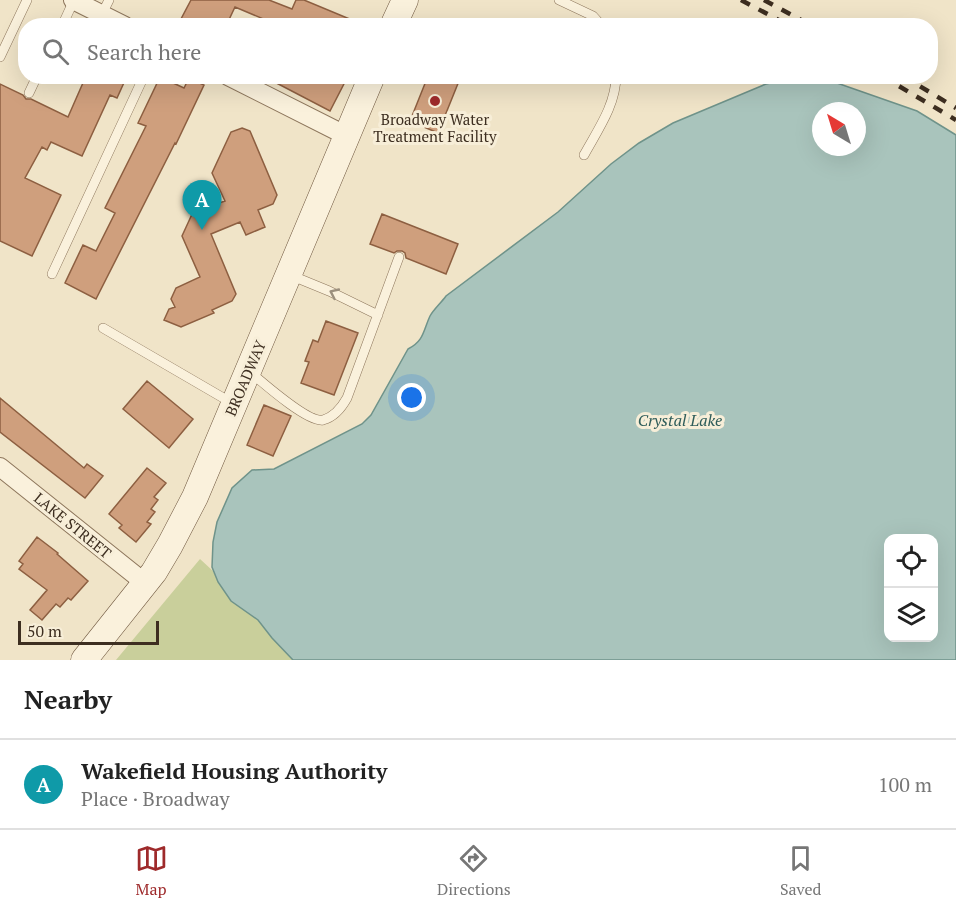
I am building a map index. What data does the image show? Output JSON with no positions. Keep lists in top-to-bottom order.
{
  "streets": {
    "street": ["BROADWAY", "LAKE STREET"]
  },
  "crossings": [
    ["BROADWAY", "LAKE STREET"]
  ],
  "water": ["Crystal Lake"],
  "places": ["Broadway Water Treatment Facility"],
  "scale_bar": "50 m",
  "north": "top left",
  "page": {
    "search": "Search here",
    "pins": "A",
    "scale": "50 m",
    "heading": "Nearby",
    "list": [
      {
        "mark": "A",
        "name": "Wakefield Housing Authority",
        "note": "Place · Broadway",
        "value": "100 m"
      }
    ],
    "nav": ["Map", "Directions", "Saved"]
  }
}
